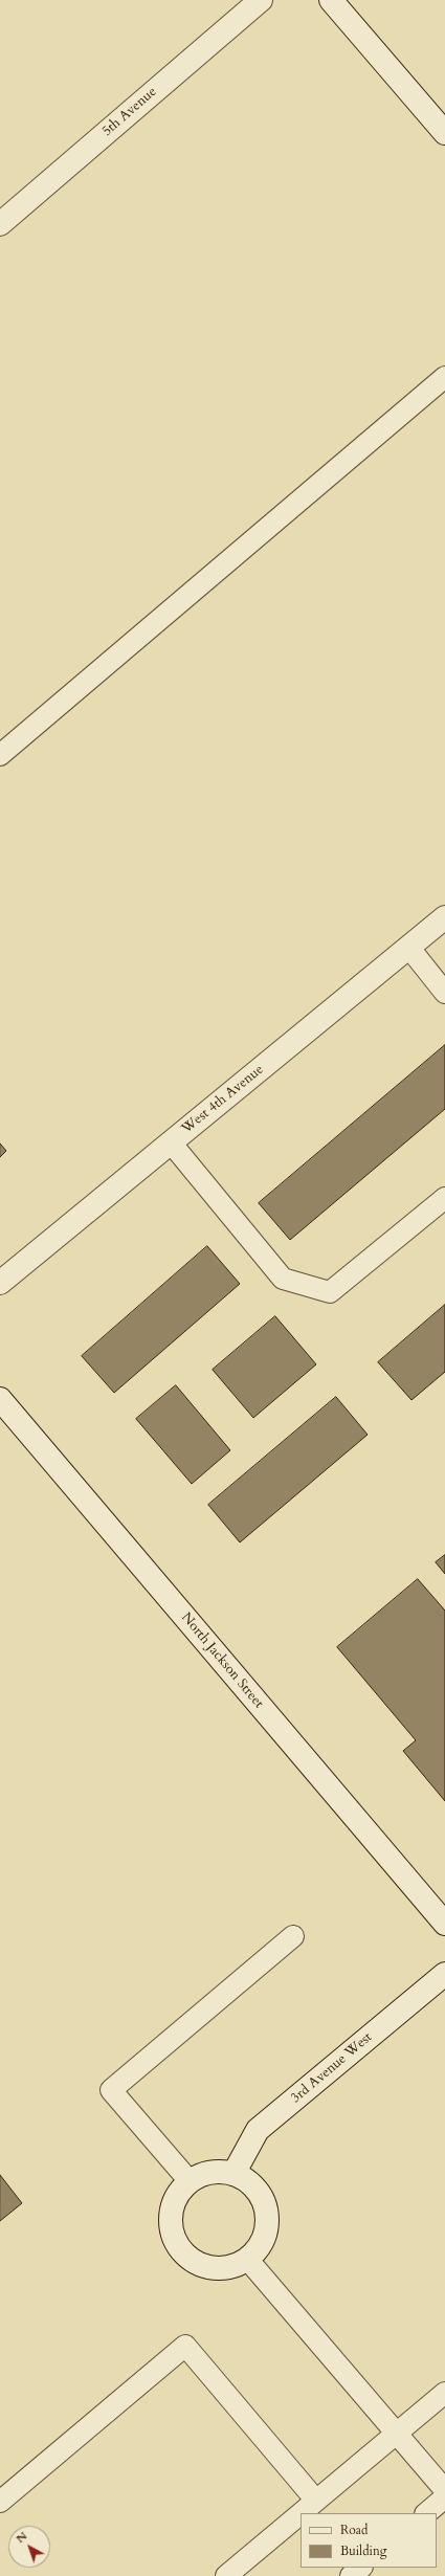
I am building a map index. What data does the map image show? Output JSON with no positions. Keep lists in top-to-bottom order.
{
  "streets": {
    "street": [
      "5th Avenue",
      "West 4th Avenue",
      "North Jackson Street",
      "3rd Avenue West"
    ]
  },
  "legend": ["Road", "Building"],
  "north": "top left"
}
